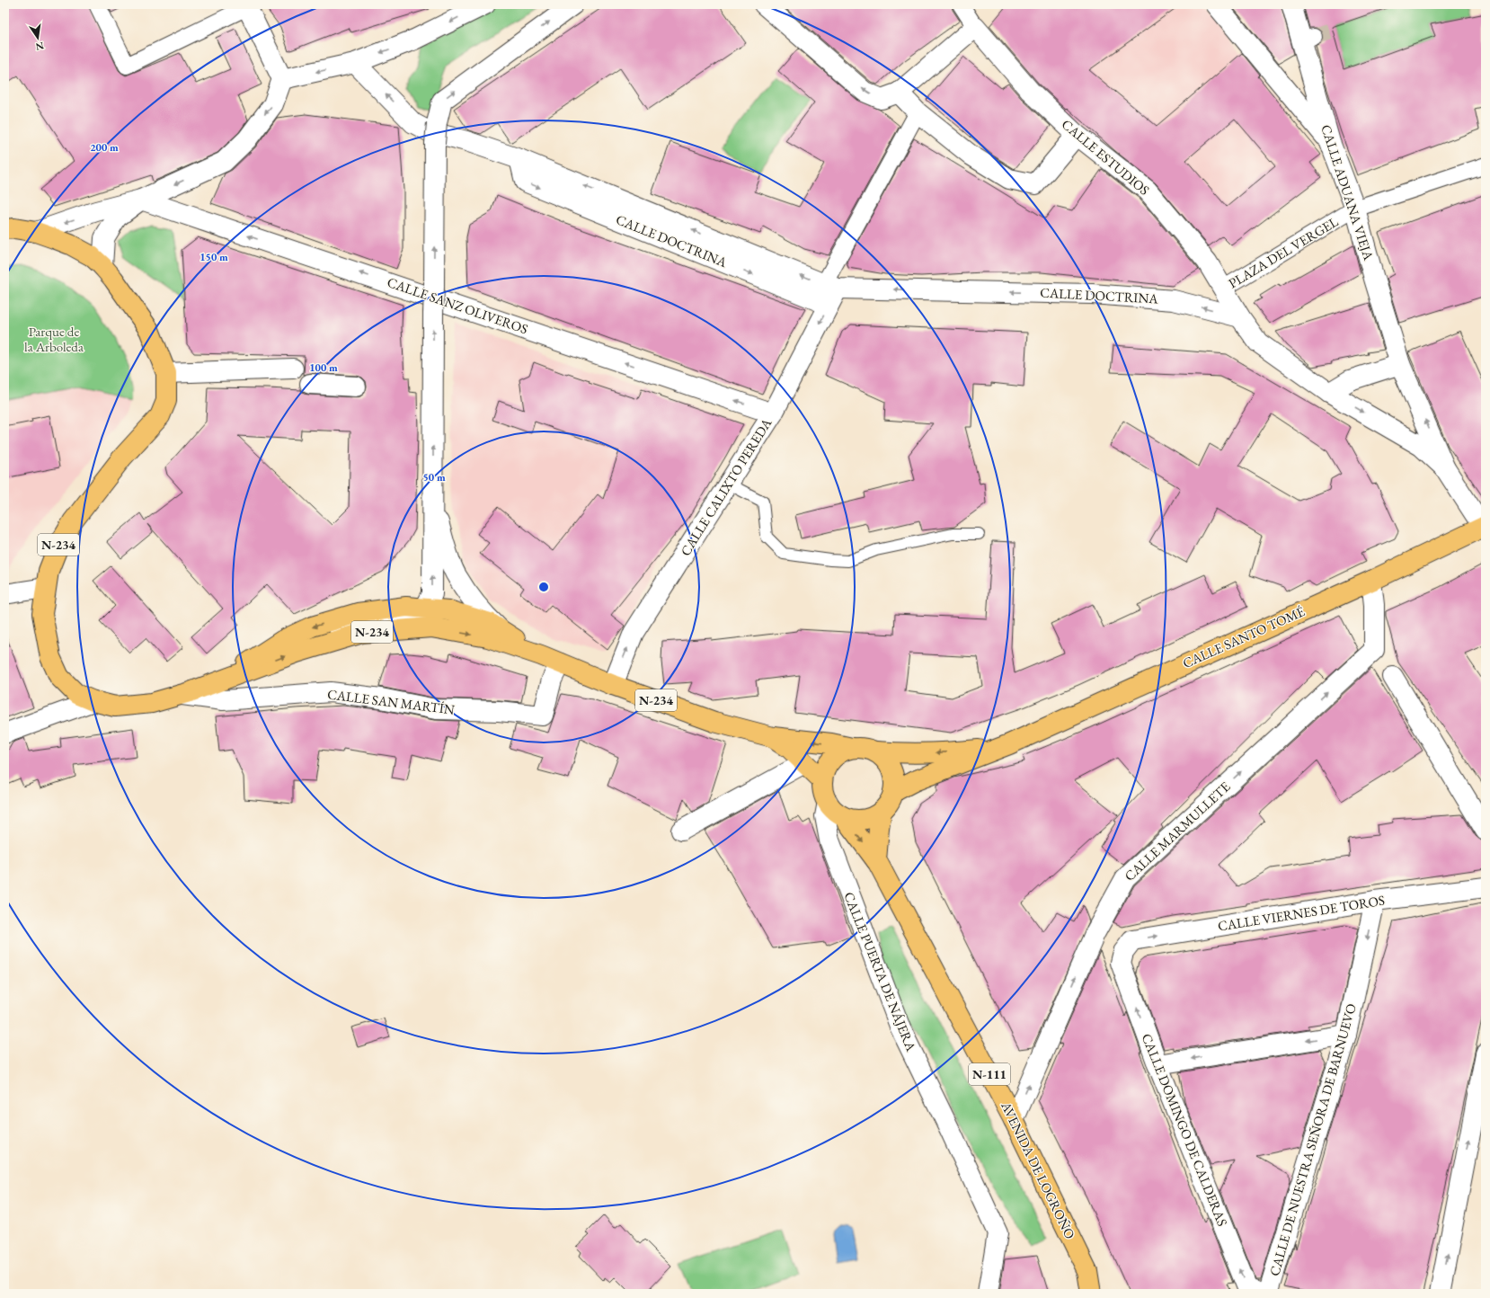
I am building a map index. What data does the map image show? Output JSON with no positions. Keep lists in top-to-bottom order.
{
  "streets": {
    "main road": [
      "N-234",
      "CALLE SANTO TOMÉ",
      "N-111",
      "AVENIDA DE LOGROÑO"
    ],
    "street": [
      "CALLE ESTUDIOS",
      "CALLE ADUANA VIEJA",
      "CALLE DOCTRINA",
      "PLAZA DEL VERGEL",
      "CALLE SANZ OLIVEROS",
      "CALLE CALIXTO PEREDA",
      "CALLE SAN MARTÍN",
      "CALLE MARMULLETE",
      "CALLE VIERNES DE TOROS",
      "CALLE PUERTA DE NÁJERA",
      "CALLE DOMINGO DE CALDERAS",
      "CALLE DE NUESTRA SEÑORA DE BARNUEVO"
    ]
  },
  "crossings": [
    ["CALLE ESTUDIOS", "CALLE DOCTRINA"],
    ["CALLE ESTUDIOS", "PLAZA DEL VERGEL"],
    ["CALLE ADUANA VIEJA", "PLAZA DEL VERGEL"],
    ["CALLE DOCTRINA", "CALLE CALIXTO PEREDA"],
    ["CALLE SANZ OLIVEROS", "CALLE CALIXTO PEREDA"],
    ["CALLE CALIXTO PEREDA", "N-234"],
    ["N-234", "CALLE SANTO TOMÉ"],
    ["N-234", "CALLE SAN MARTÍN"],
    ["N-234", "CALLE PUERTA DE NÁJERA"],
    ["N-234", "AVENIDA DE LOGROÑO"],
    ["CALLE SANTO TOMÉ", "CALLE MARMULLETE"],
    ["CALLE SANTO TOMÉ", "CALLE PUERTA DE NÁJERA"],
    ["CALLE SANTO TOMÉ", "AVENIDA DE LOGROÑO"],
    ["CALLE MARMULLETE", "AVENIDA DE LOGROÑO"],
    ["CALLE VIERNES DE TOROS", "CALLE DOMINGO DE CALDERAS"],
    ["CALLE VIERNES DE TOROS", "CALLE DE NUESTRA SEÑORA DE BARNUEVO"],
    ["CALLE PUERTA DE NÁJERA", "AVENIDA DE LOGROÑO"],
    ["CALLE DOMINGO DE CALDERAS", "CALLE DE NUESTRA SEÑORA DE BARNUEVO"]
  ],
  "one_way": [
    "CALLE DOCTRINA",
    "CALLE SANZ OLIVEROS",
    "CALLE MARMULLETE",
    "CALLE DOMINGO DE CALDERAS"
  ],
  "parks": ["Parque de la Arboleda"],
  "north": "bottom",
  "rings": [
    "200 m",
    "150 m",
    "100 m",
    "50 m"
  ]
}
